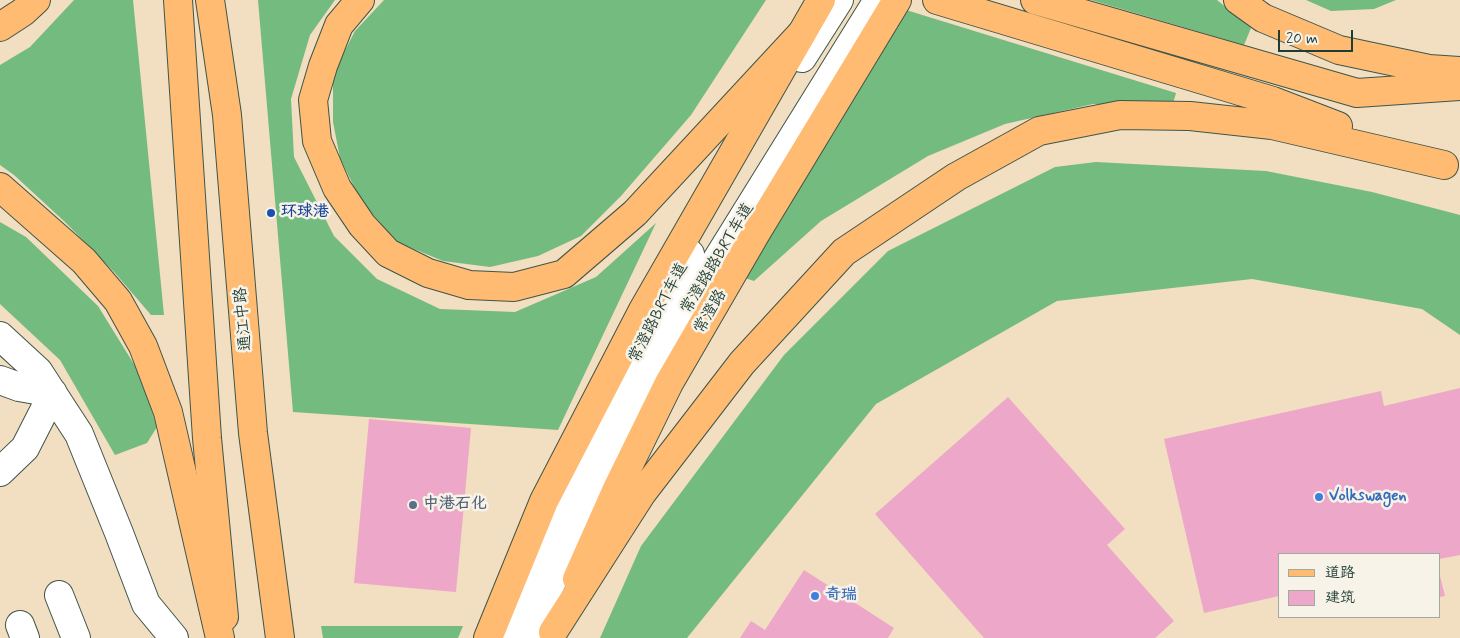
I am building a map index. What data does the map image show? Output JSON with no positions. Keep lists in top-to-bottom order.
{
  "streets": {
    "main road": ["常澄路", "通江中路"],
    "lane": ["常澄路路BRT车道", "常澄路BRT车道"]
  },
  "crossings": [
    ["常澄路路BRT车道", "常澄路"]
  ],
  "places": [
    "环球港",
    "Volkswagen",
    "中港石化",
    "奇瑞"
  ],
  "legend": ["道路", "建筑"],
  "scale_bar": "20 m"
}
